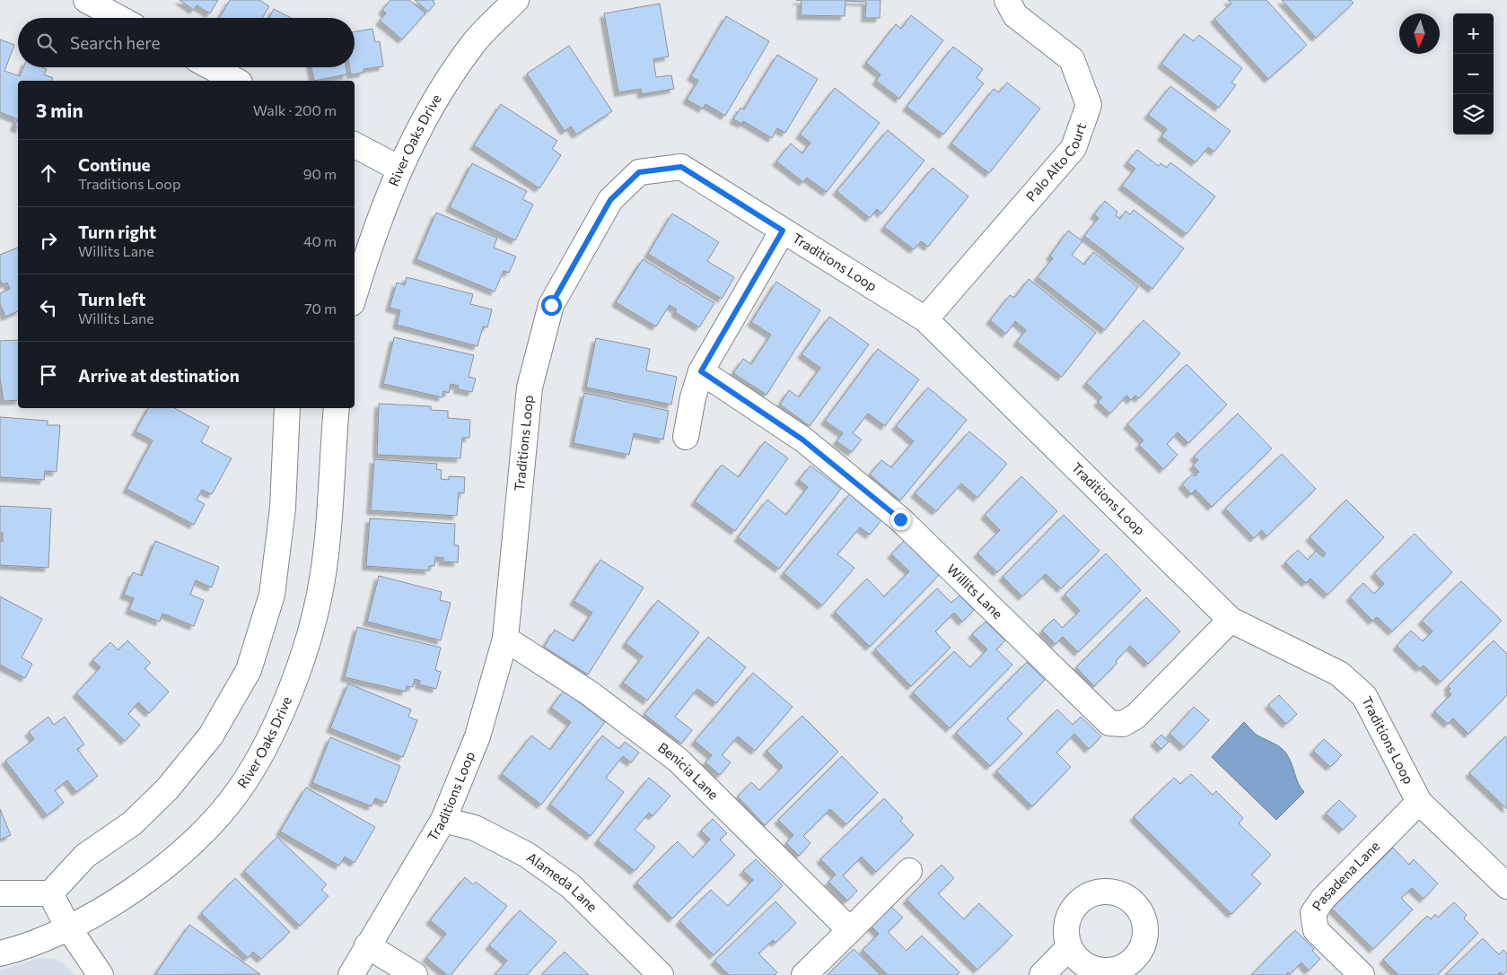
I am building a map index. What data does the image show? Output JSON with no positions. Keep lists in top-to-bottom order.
{
  "streets": {
    "street": [
      "River Oaks Drive",
      "Palo Alto Court",
      "Traditions Loop",
      "Willits Lane",
      "Benicia Lane",
      "Pasadena Lane",
      "Alameda Lane"
    ]
  },
  "crossings": [
    ["Palo Alto Court", "Traditions Loop"],
    ["Traditions Loop", "Willits Lane"],
    ["Traditions Loop", "Benicia Lane"],
    ["Traditions Loop", "Pasadena Lane"],
    ["Traditions Loop", "Alameda Lane"]
  ],
  "north": "bottom",
  "page": {
    "map_buttons": ["+", "−"],
    "search": "Search here",
    "heading": ["3 min", "Walk · 200 m"],
    "list": [
      ["Continue", "Traditions Loop", "90 m"],
      ["Turn right", "Willits Lane", "40 m"],
      ["Turn left", "Willits Lane", "70 m"],
      "Arrive at destination"
    ]
  }
}
